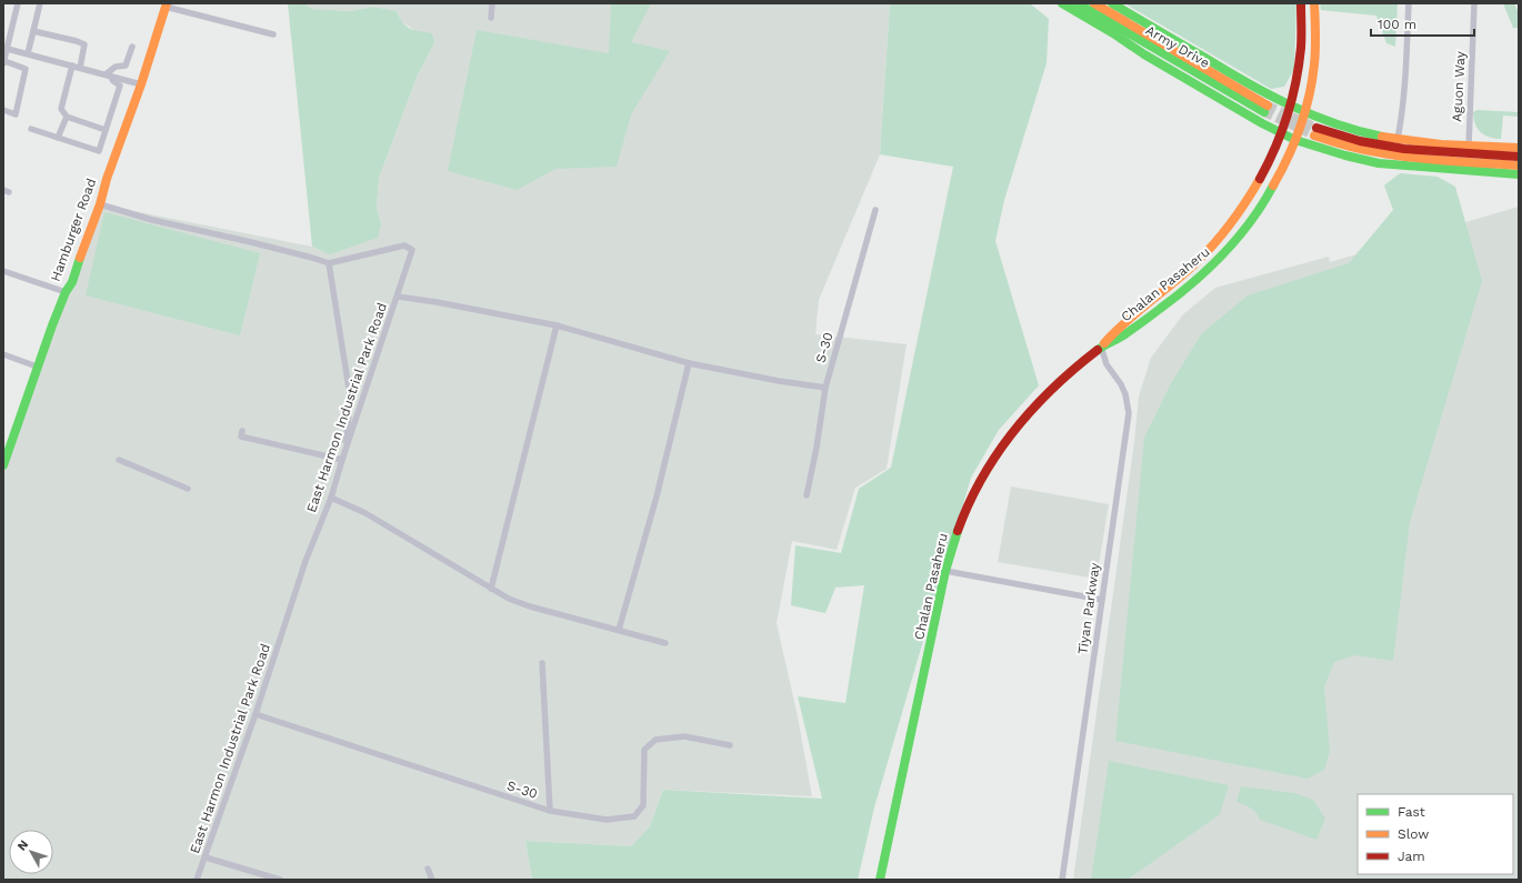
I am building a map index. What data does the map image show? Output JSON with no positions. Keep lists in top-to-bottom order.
{
  "streets": {
    "main road": ["Army Drive", "Hamburger Road", "Chalan Pasaheru"],
    "street": [
      "Aguon Way",
      "S-30",
      "East Harmon Industrial Park Road",
      "Tiyan Parkway"
    ]
  },
  "crossings": [
    ["Chalan Pasaheru", "Tiyan Parkway"],
    ["S-30", "East Harmon Industrial Park Road"]
  ],
  "legend": ["Fast", "Slow", "Jam"],
  "scale_bar": "100 m",
  "north": "top left"
}
